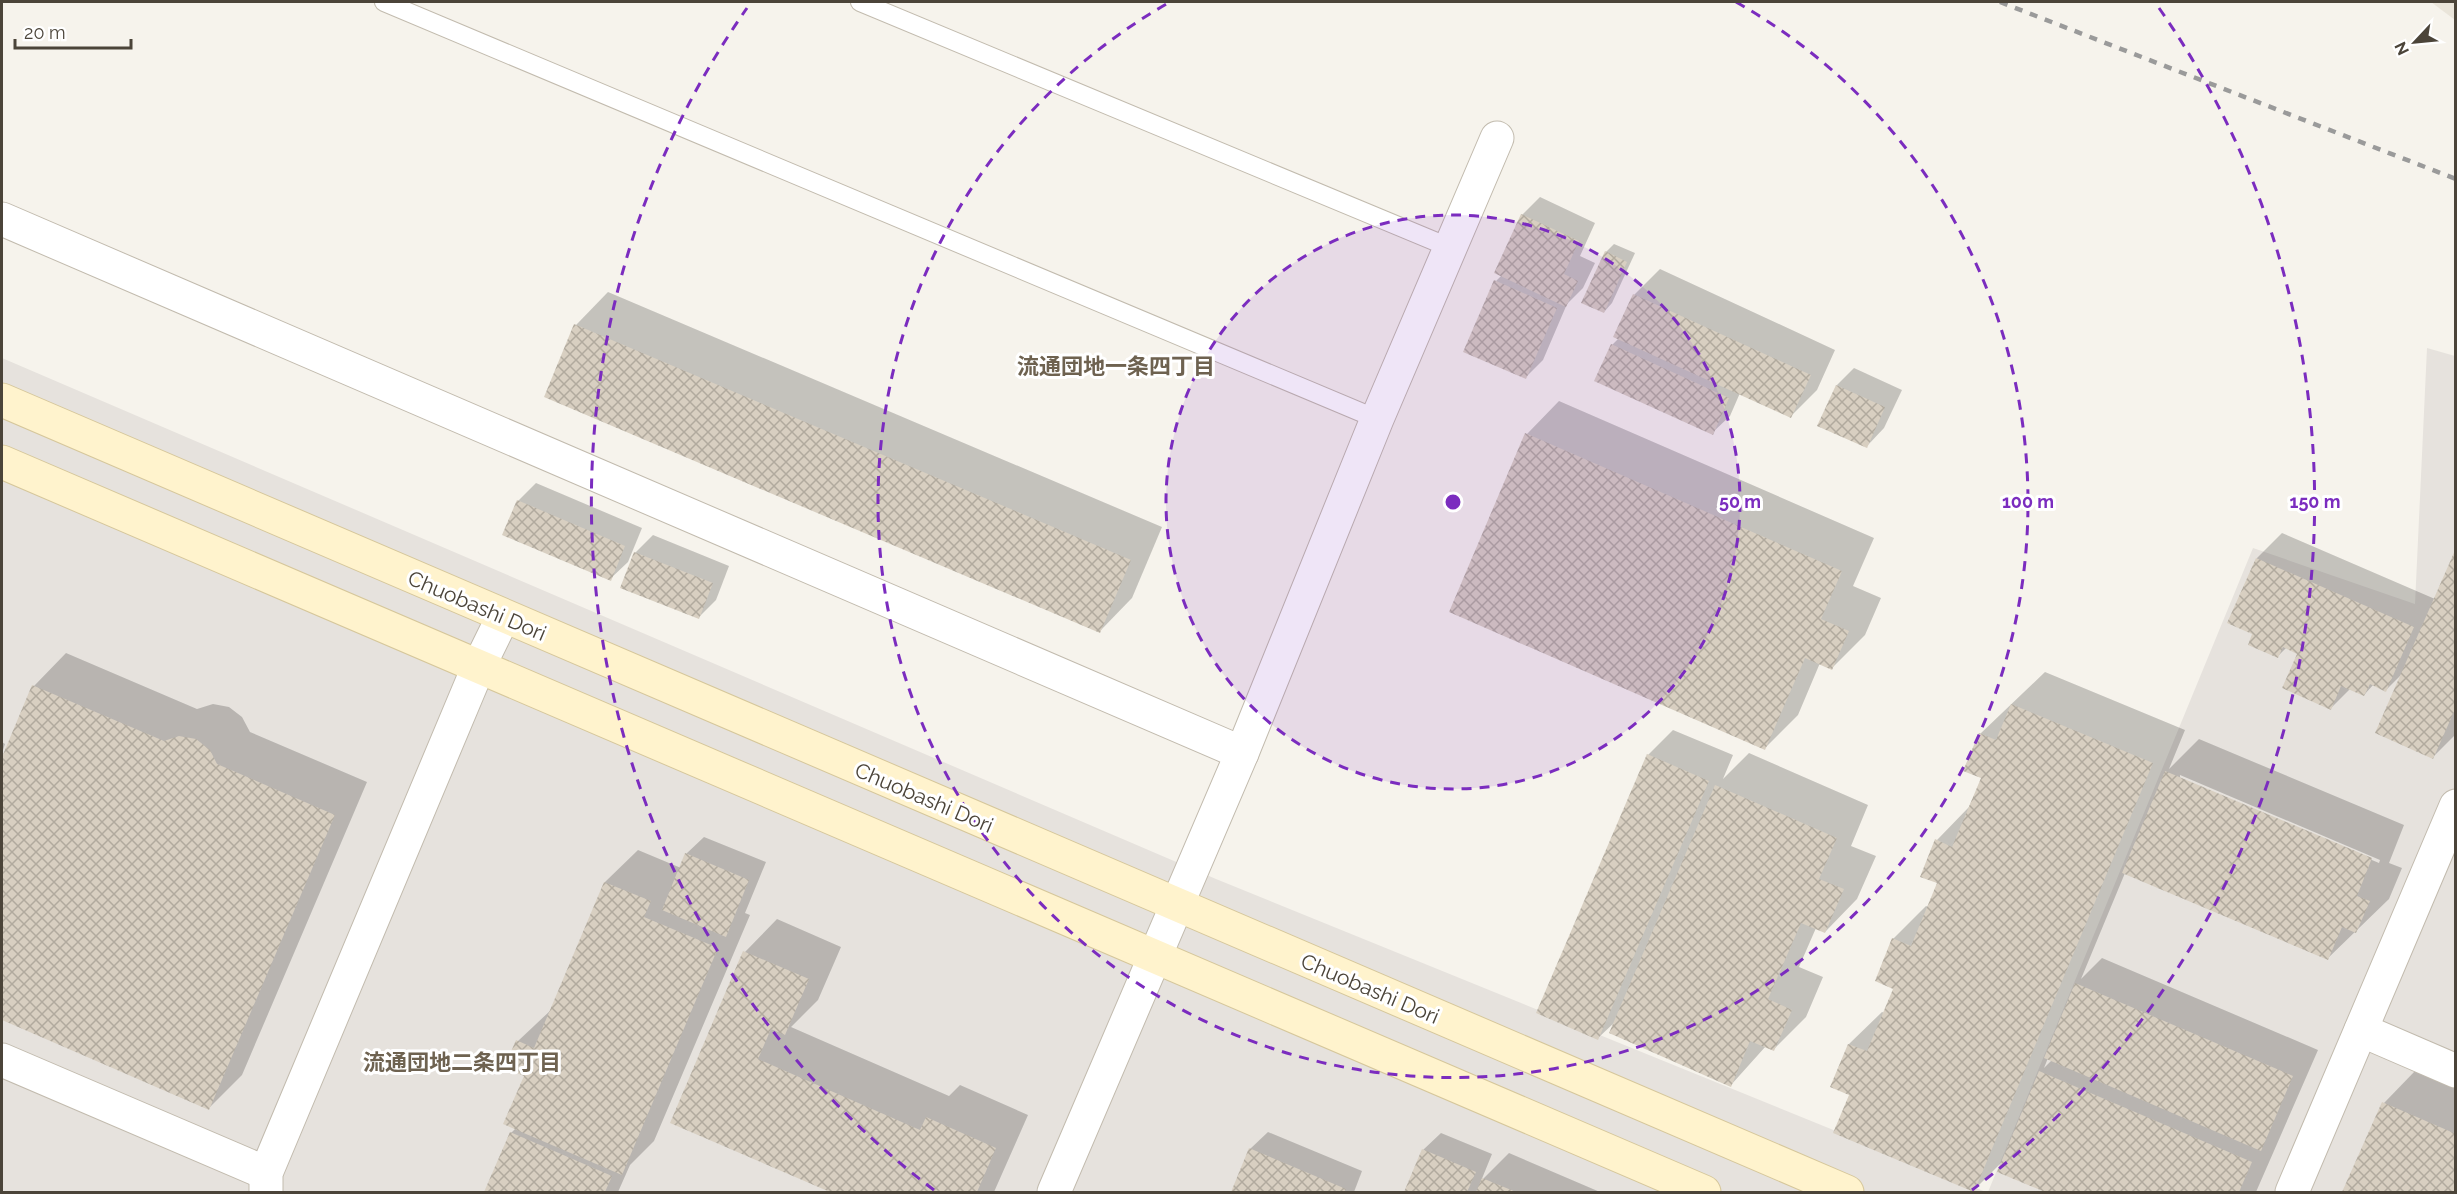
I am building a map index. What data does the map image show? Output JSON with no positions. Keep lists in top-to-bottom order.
{
  "streets": {
    "main road": ["Chuobashi Dori"]
  },
  "districts": ["流通団地一条四丁目", "流通団地二条四丁目"],
  "scale_bar": "20 m",
  "north": "bottom left",
  "rings": ["50 m", "100 m", "150 m"]
}
